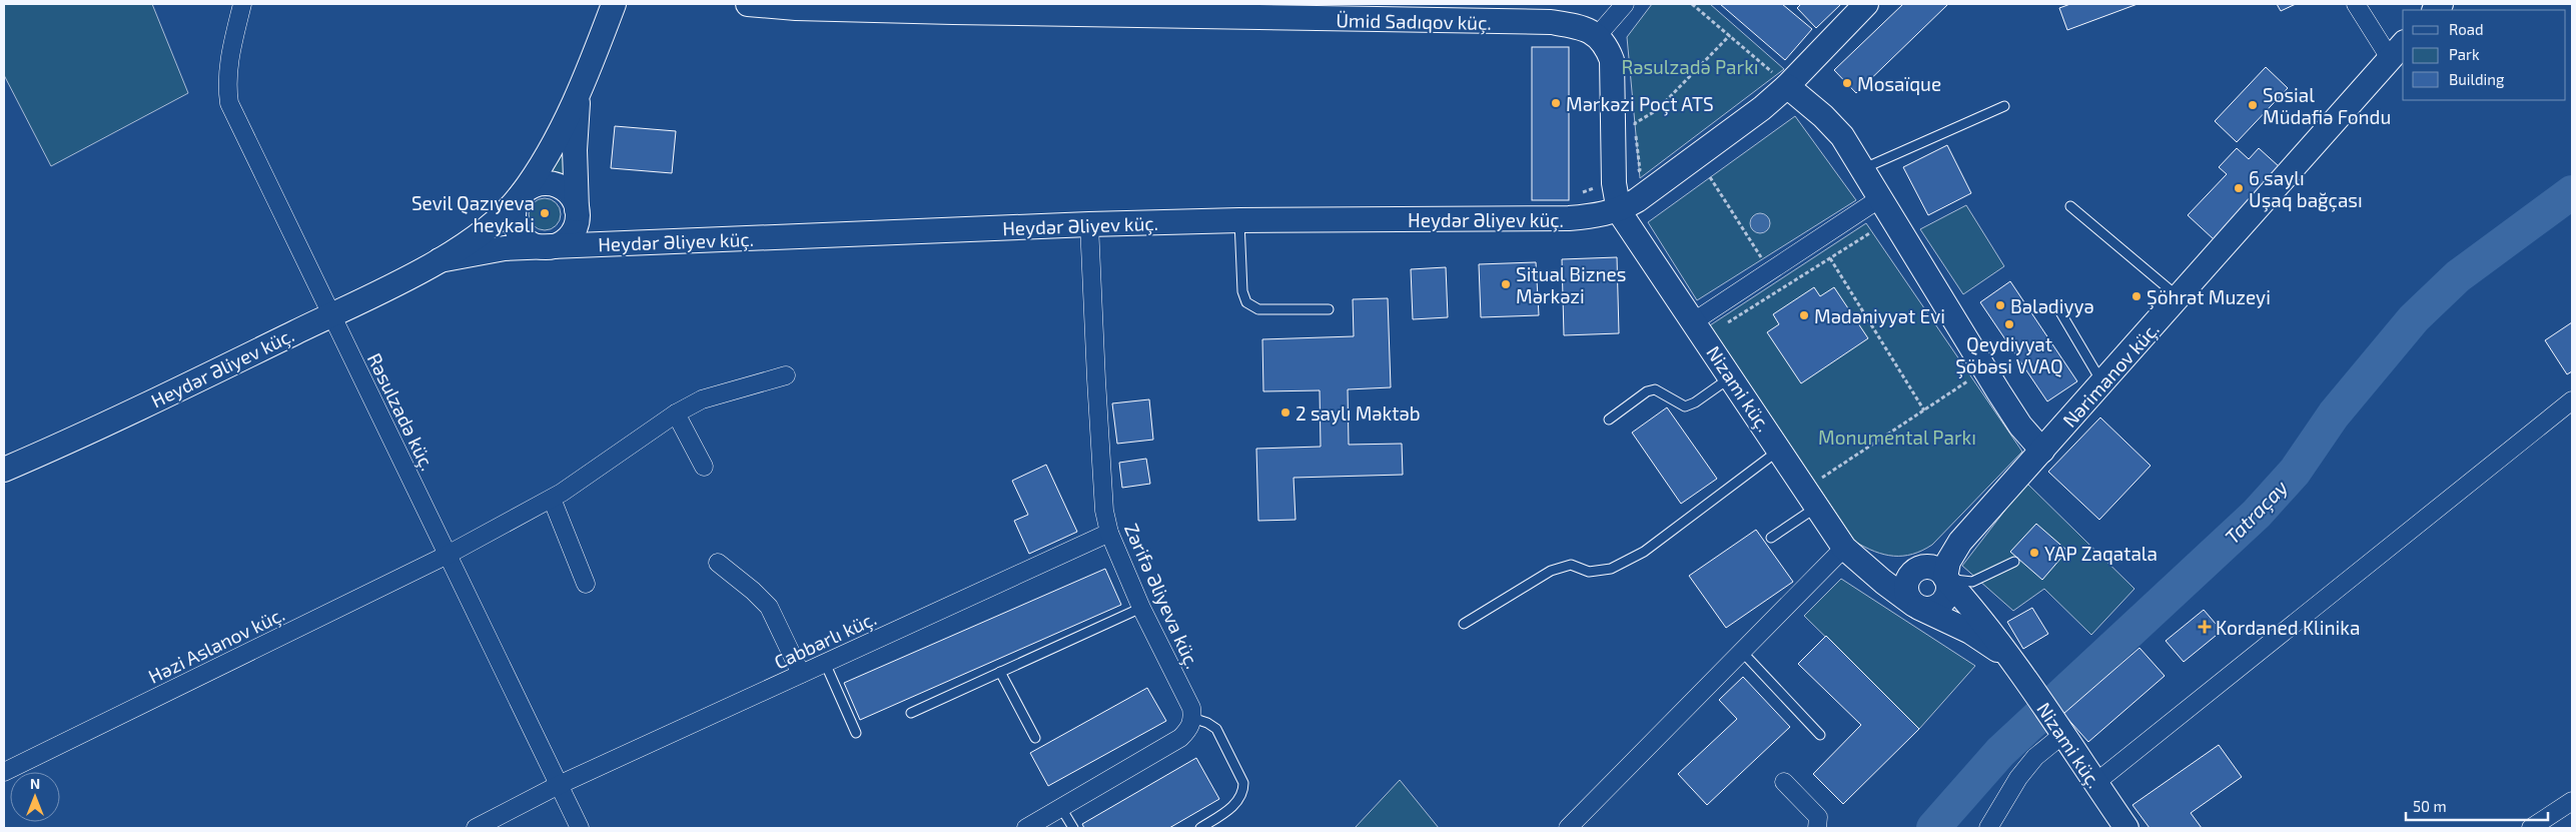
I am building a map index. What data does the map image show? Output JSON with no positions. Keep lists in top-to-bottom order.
{
  "streets": {
    "main road": [
      "Ümid Sadıqov küç.",
      "Heydər Əliyev küç.",
      "Nərimanov küç.",
      "Nizami küç."
    ],
    "street": [
      "Rəsulzadə küç.",
      "Zərifə Əliyeva küç.",
      "Cabbarlı küç.",
      "Həzi Aslanov küç."
    ]
  },
  "crossings": [
    ["Heydər Əliyev küç.", "Nizami küç."],
    ["Heydər Əliyev küç.", "Rəsulzadə küç."],
    ["Heydər Əliyev küç.", "Zərifə Əliyeva küç."],
    ["Nərimanov küç.", "Nizami küç."],
    ["Rəsulzadə küç.", "Cabbarlı küç."],
    ["Rəsulzadə küç.", "Həzi Aslanov küç."],
    ["Zərifə Əliyeva küç.", "Cabbarlı küç."]
  ],
  "water": ["Tatraçay"],
  "parks": ["Rəsulzadə Parkı", "Monumental Parkı"],
  "places": {
    "other": [
      "Mosaïque",
      "Mərkəzi Poçt ATS",
      "Sosial Müdafiə Fondu",
      "6 saylı Uşaq bağçası",
      "Sevil Qazıyeva heykəli",
      "Situal Biznes Mərkəzi",
      "Şöhrət Muzeyi",
      "Bələdiyyə",
      "Mədəniyyət Evi",
      "Qeydiyyat Şöbəsi VVAQ",
      "2 saylı Məktəb",
      "YAP Zaqatala"
    ],
    "health": ["Kordaned Klinika"]
  },
  "legend": ["Road", "Park", "Building"],
  "scale_bar": "50 m",
  "north": "top"
}
